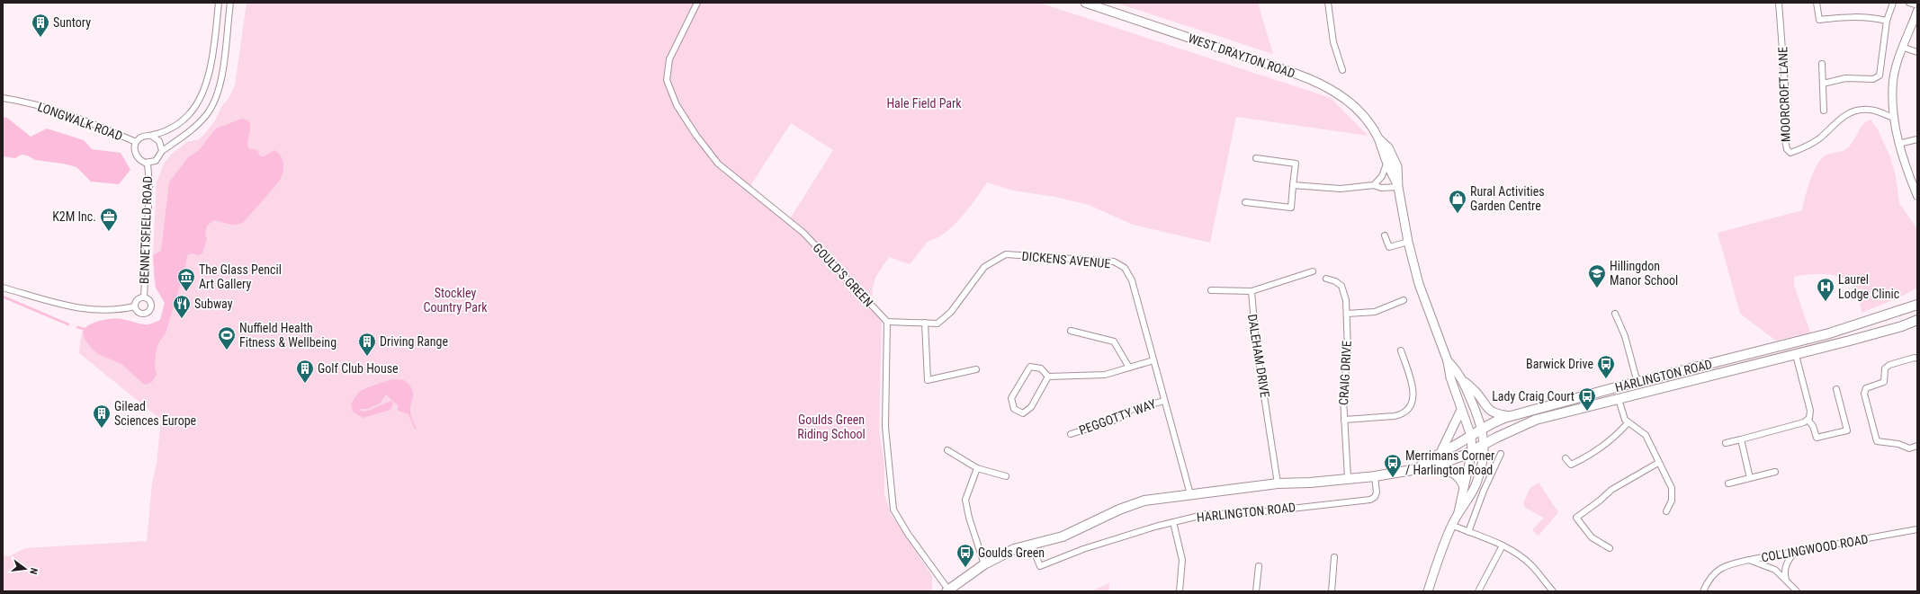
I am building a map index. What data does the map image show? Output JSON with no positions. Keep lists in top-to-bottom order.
{
  "streets": {
    "main road": ["WEST DRAYTON ROAD", "HARLINGTON ROAD"],
    "street": [
      "MOORCROFT LANE",
      "LONGWALK ROAD",
      "BENNETSFIELD ROAD",
      "DICKENS AVENUE",
      "GOULD'S GREEN",
      "DALEHAM DRIVE",
      "CRAIG DRIVE",
      "PEGGOTTY WAY",
      "COLLINGWOOD ROAD"
    ]
  },
  "crossings": [
    ["WEST DRAYTON ROAD", "HARLINGTON ROAD"],
    ["LONGWALK ROAD", "BENNETSFIELD ROAD"],
    ["DICKENS AVENUE", "GOULD'S GREEN"],
    ["DICKENS AVENUE", "HARLINGTON ROAD"],
    ["DICKENS AVENUE", "PEGGOTTY WAY"],
    ["DALEHAM DRIVE", "HARLINGTON ROAD"],
    ["CRAIG DRIVE", "HARLINGTON ROAD"]
  ],
  "parks": ["Hale Field Park", "Stockley Country Park", "Goulds Green Riding School"],
  "places": {
    "building": [
      "Suntory",
      "Driving Range",
      "Golf Club House",
      "Gilead Sciences Europe"
    ],
    "shop": ["Rural Activities Garden Centre"],
    "office": ["K2M Inc."],
    "school or university": ["Hillingdon Manor School"],
    "museum": ["The Glass Pencil Art Gallery"],
    "hospital": ["Laurel Lodge Clinic"],
    "restaurant": ["Subway"],
    "sports": ["Nuffield Health Fitness & Wellbeing"],
    "bus stop": [
      "Barwick Drive",
      "Lady Craig Court",
      "Merrimans Corner / Harlington Road",
      "Goulds Green"
    ]
  },
  "north": "right"
}
